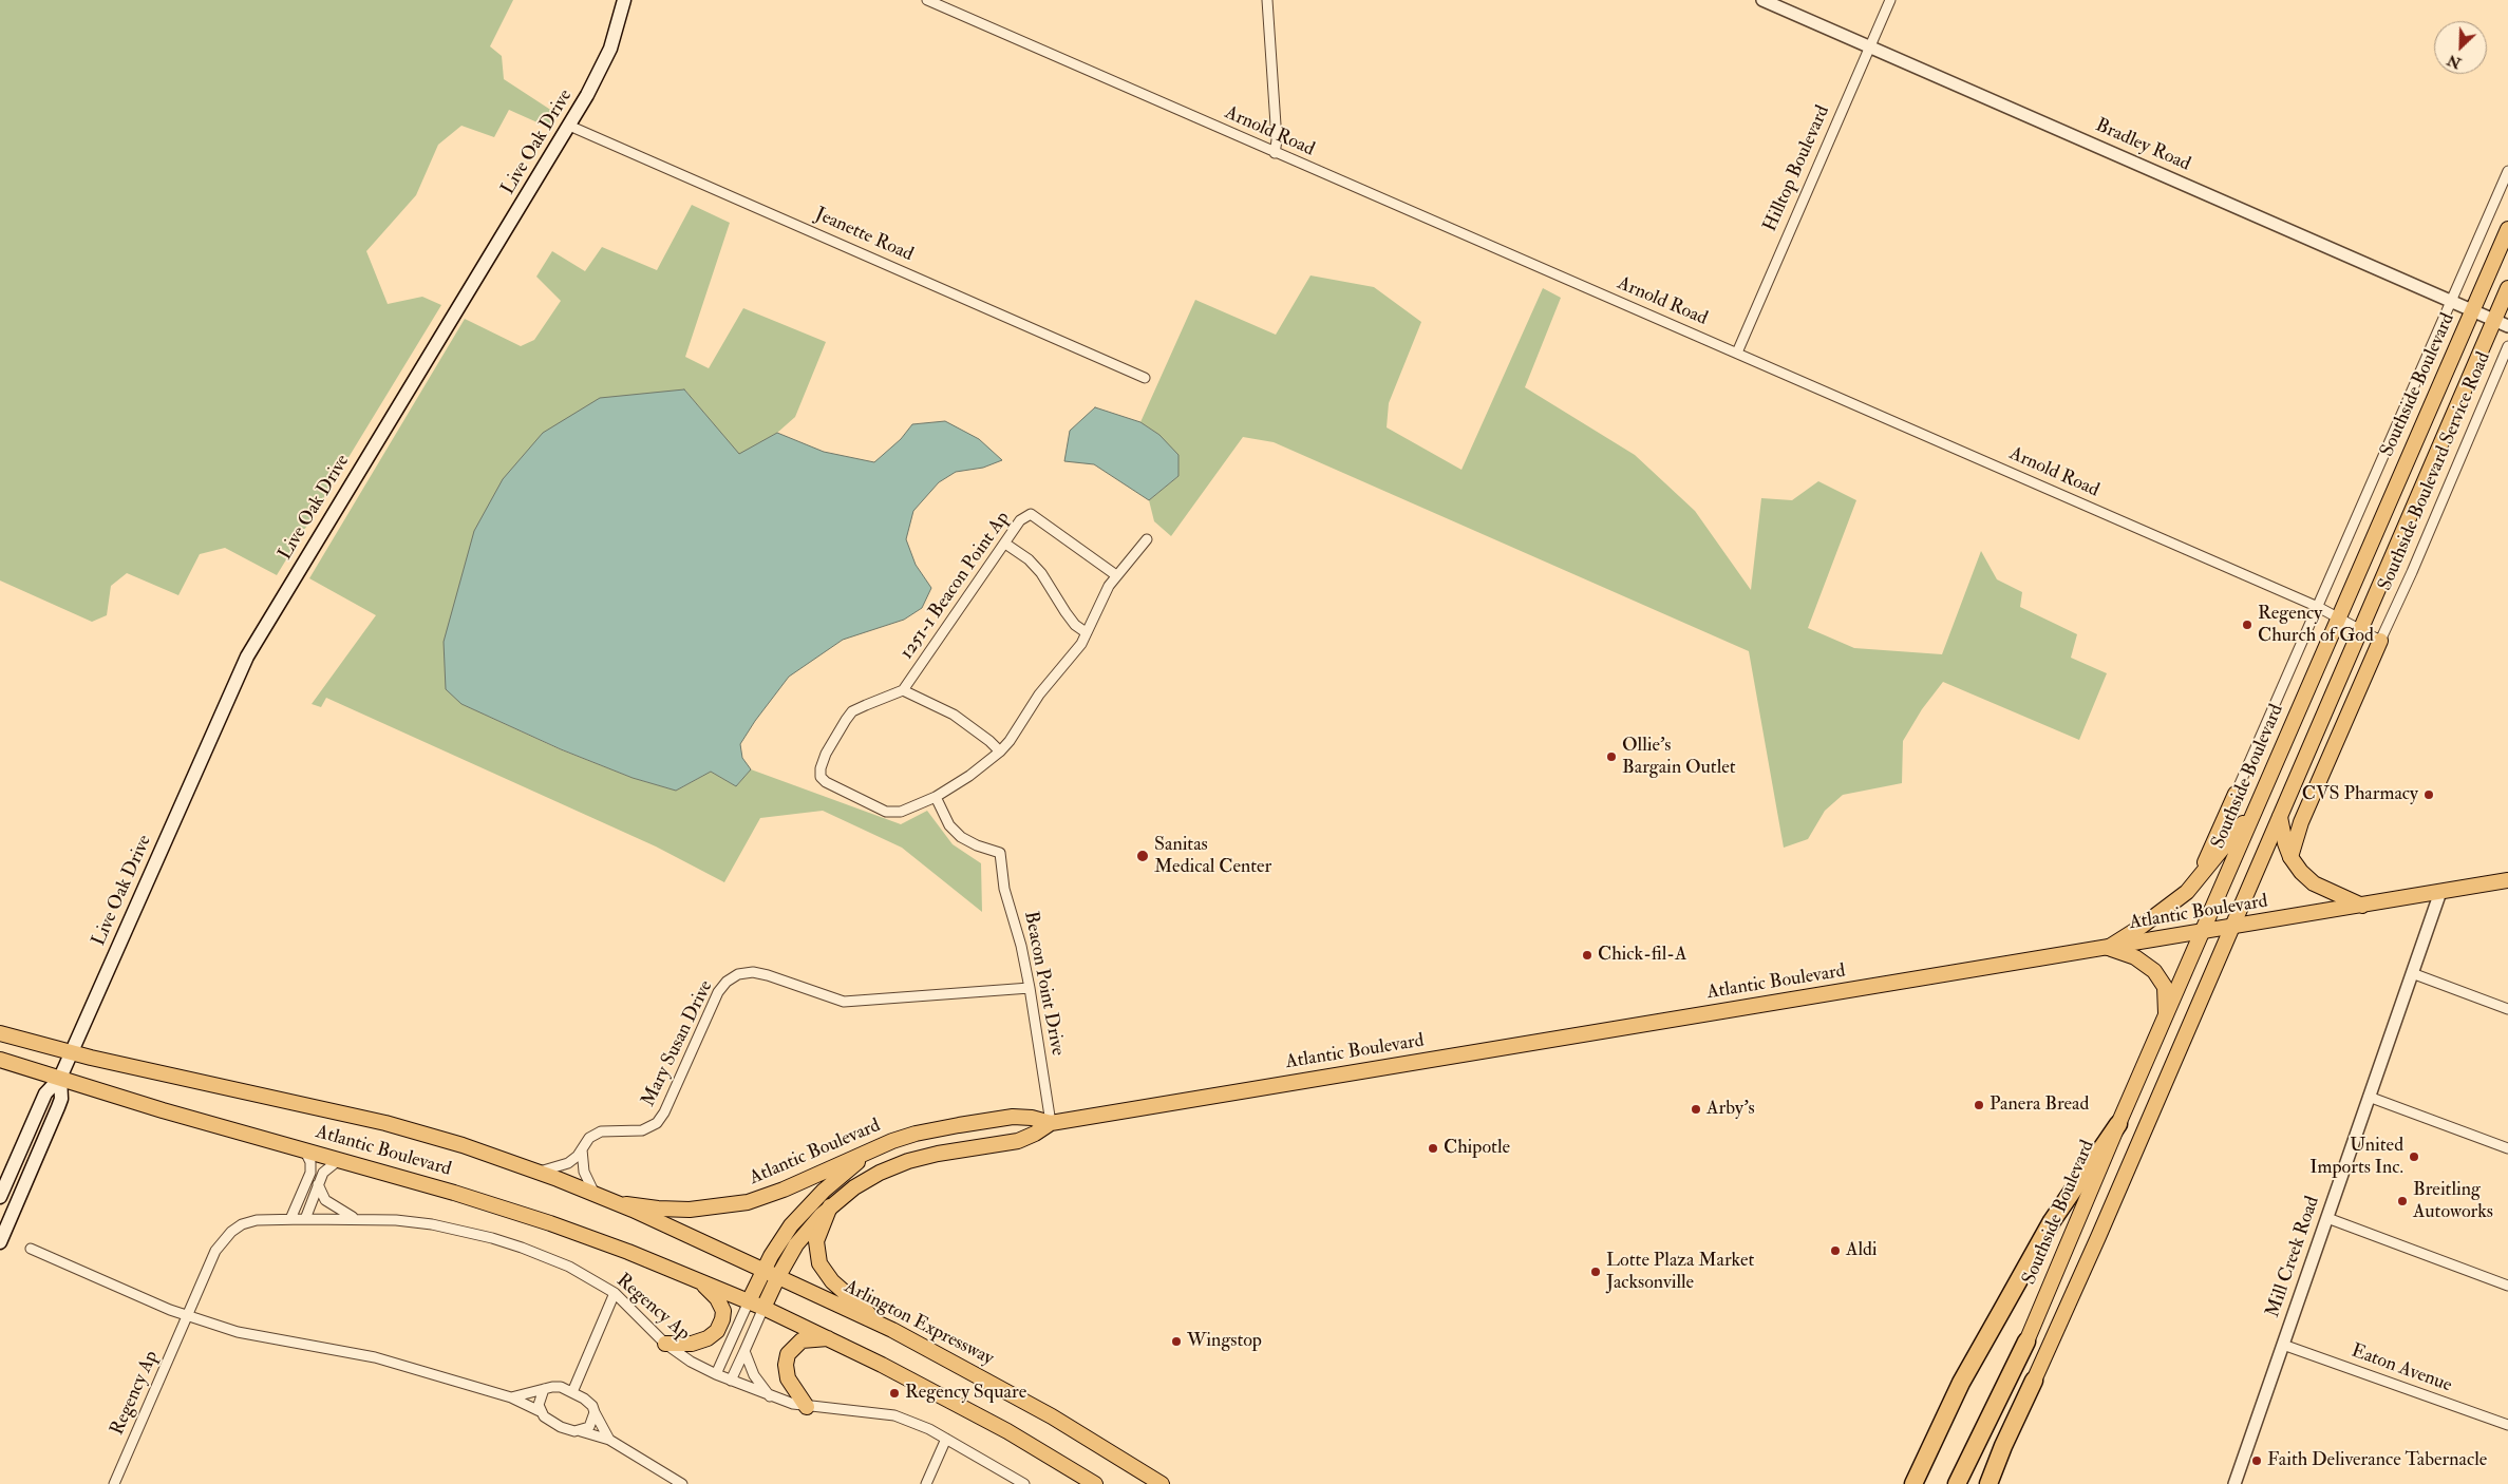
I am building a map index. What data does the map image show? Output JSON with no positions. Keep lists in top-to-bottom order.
{
  "streets": {
    "main road": [
      "Live Oak Drive",
      "Southside Boulevard",
      "Atlantic Boulevard",
      "Arlington Expressway"
    ],
    "street": [
      "Arnold Road",
      "Bradley Road",
      "Hilltop Boulevard",
      "Jeanette Road",
      "Southside Boulevard Service Road",
      "1251-1 Beacon Point Ap",
      "Beacon Point Drive",
      "Mary Susan Drive",
      "Mill Creek Road",
      "Regency Ap",
      "Eaton Avenue"
    ]
  },
  "crossings": [
    ["Arnold Road", "Hilltop Boulevard"],
    ["Arnold Road", "Southside Boulevard"],
    ["Arnold Road", "Southside Boulevard Service Road"],
    ["Live Oak Drive", "Jeanette Road"],
    ["Live Oak Drive", "Atlantic Boulevard"],
    ["Bradley Road", "Hilltop Boulevard"],
    ["Bradley Road", "Southside Boulevard"],
    ["Southside Boulevard", "Atlantic Boulevard"],
    ["Atlantic Boulevard", "Beacon Point Drive"],
    ["Atlantic Boulevard", "Mary Susan Drive"],
    ["Atlantic Boulevard", "Mill Creek Road"],
    ["Atlantic Boulevard", "Arlington Expressway"],
    ["Beacon Point Drive", "Mary Susan Drive"],
    ["Mill Creek Road", "Eaton Avenue"]
  ],
  "places": [
    "Regency Church of God",
    "Ollie's Bargain Outlet",
    "CVS Pharmacy",
    "Sanitas Medical Center",
    "Chick-fil-A",
    "Panera Bread",
    "Arby's",
    "Chipotle",
    "United Imports Inc.",
    "Breitling Autoworks",
    "Aldi",
    "Lotte Plaza Market Jacksonville",
    "Wingstop",
    "Regency Square",
    "Faith Deliverance Tabernacle"
  ],
  "north": "bottom left"
}
